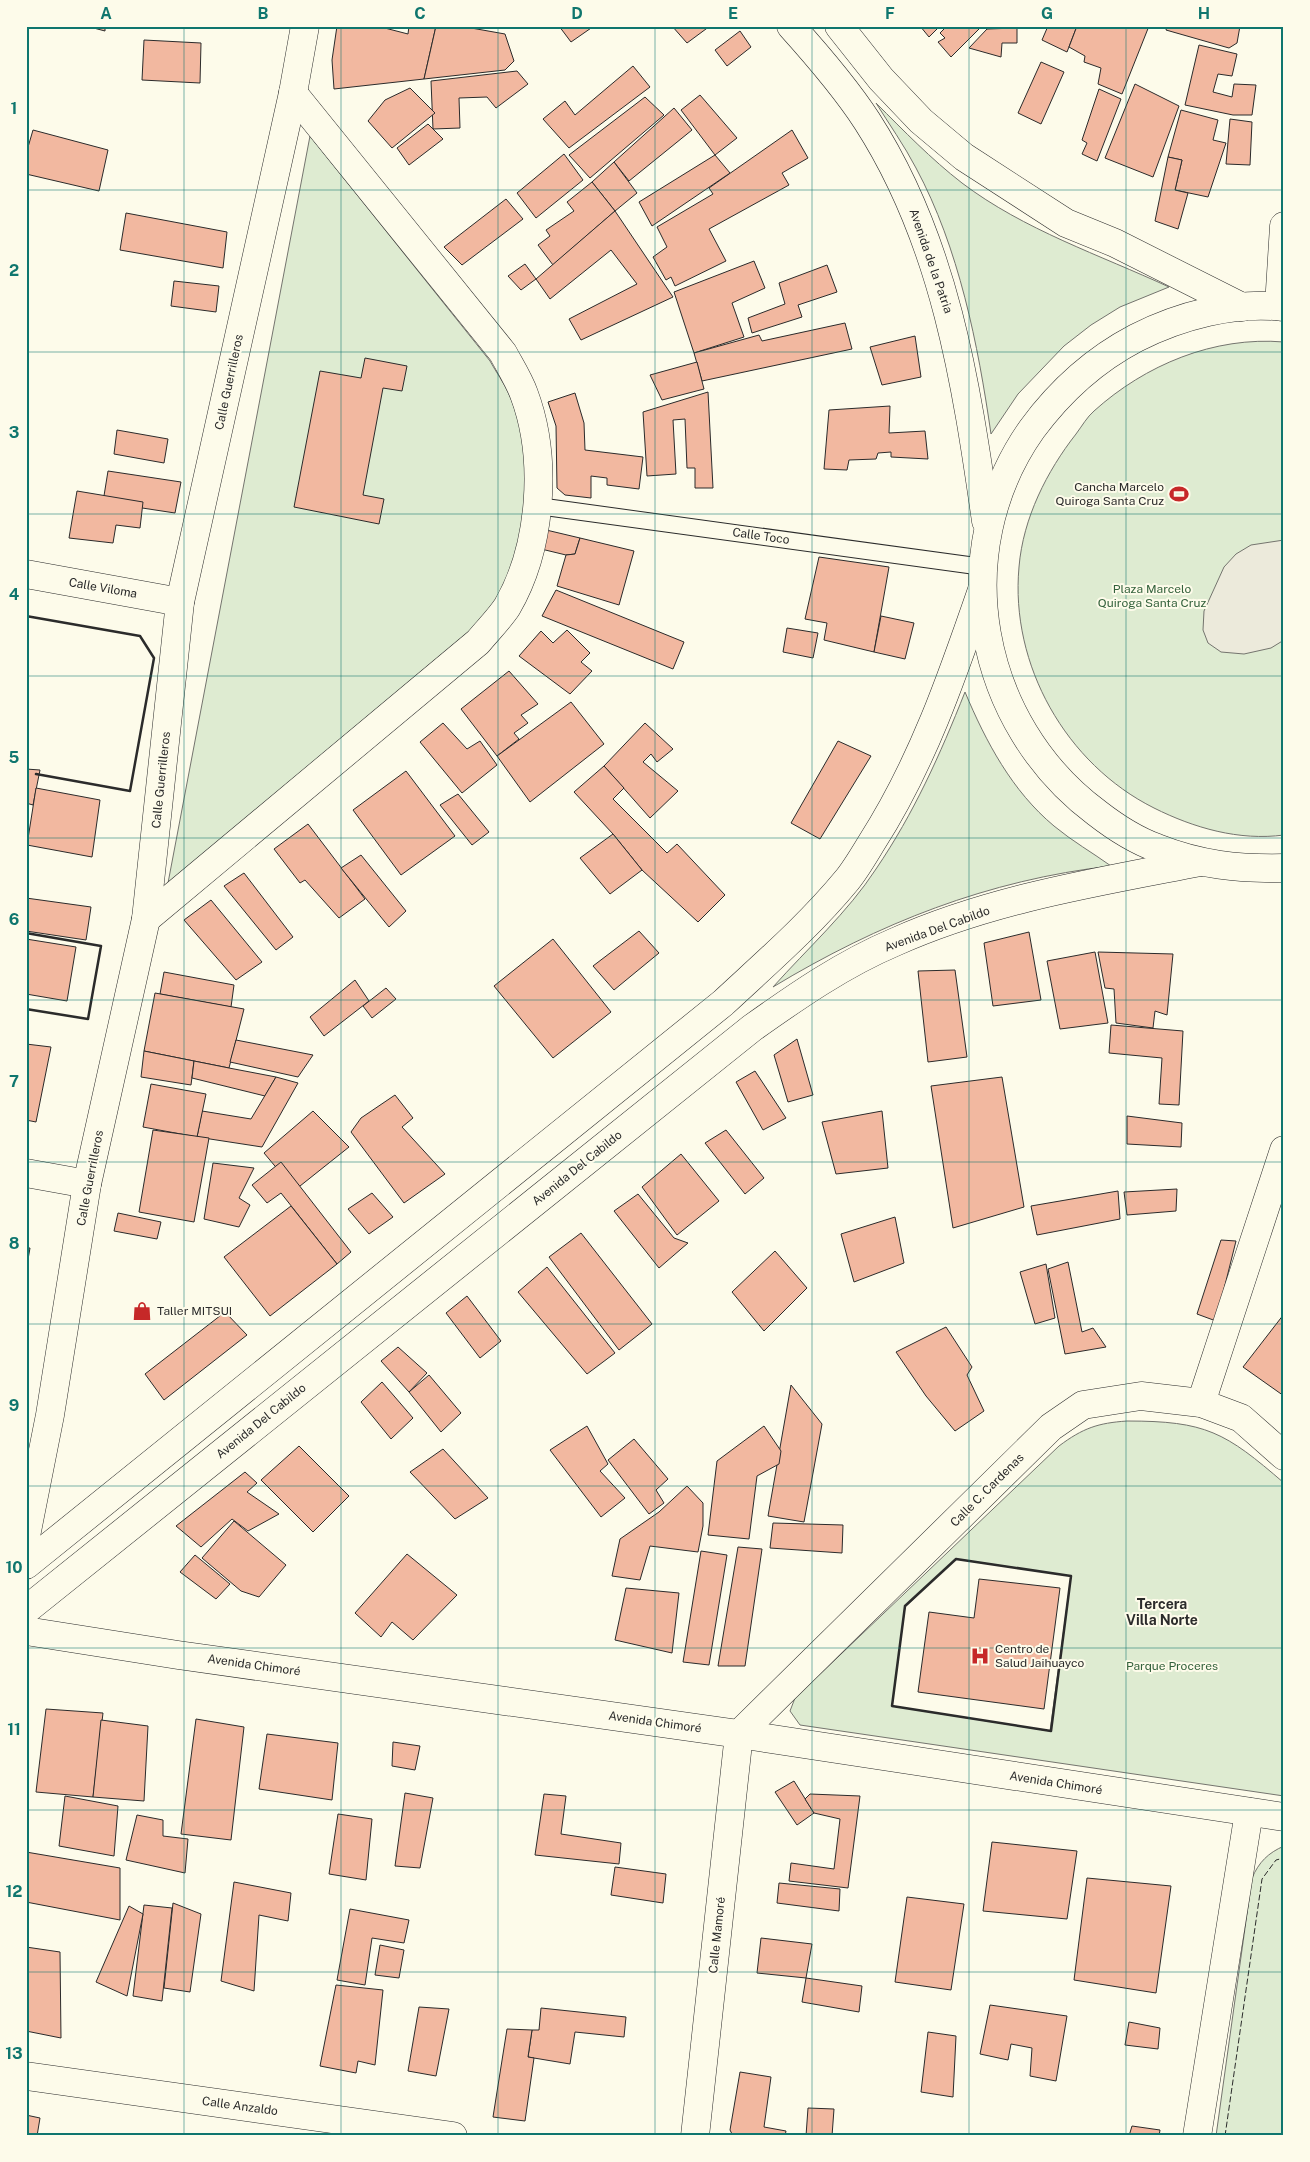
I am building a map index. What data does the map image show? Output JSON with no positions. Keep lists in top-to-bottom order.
{
  "streets": {
    "street": [
      "Avenida de la Patria",
      "Calle Guerrilleros",
      "Calle Viloma",
      "Avenida Del Cabildo",
      "Calle C. Cardenas",
      "Avenida Chimoré",
      "Calle Mamoré",
      "Calle Anzaldo"
    ],
    "lane": ["Calle Toco"]
  },
  "crossings": [
    ["Calle Guerrilleros", "Calle Viloma"],
    ["Calle C. Cardenas", "Avenida Chimoré"],
    ["Calle C. Cardenas", "Calle Mamoré"],
    ["Avenida Chimoré", "Calle Mamoré"]
  ],
  "districts": ["Tercera Villa Norte"],
  "parks": ["Plaza Marcelo Quiroga Santa Cruz", "Parque Proceres"],
  "places": {
    "sports": ["Cancha Marcelo Quiroga Santa Cruz"],
    "shop": ["Taller MITSUI"],
    "hospital": ["Centro de Salud Jaihuayco"]
  },
  "grid": {
    "columns": [
      "A",
      "B",
      "C",
      "D",
      "E",
      "F",
      "G",
      "H"
    ],
    "rows": [
      "1",
      "2",
      "3",
      "4",
      "5",
      "6",
      "7",
      "8",
      "9",
      "10",
      "11",
      "12",
      "13"
    ]
  }
}
